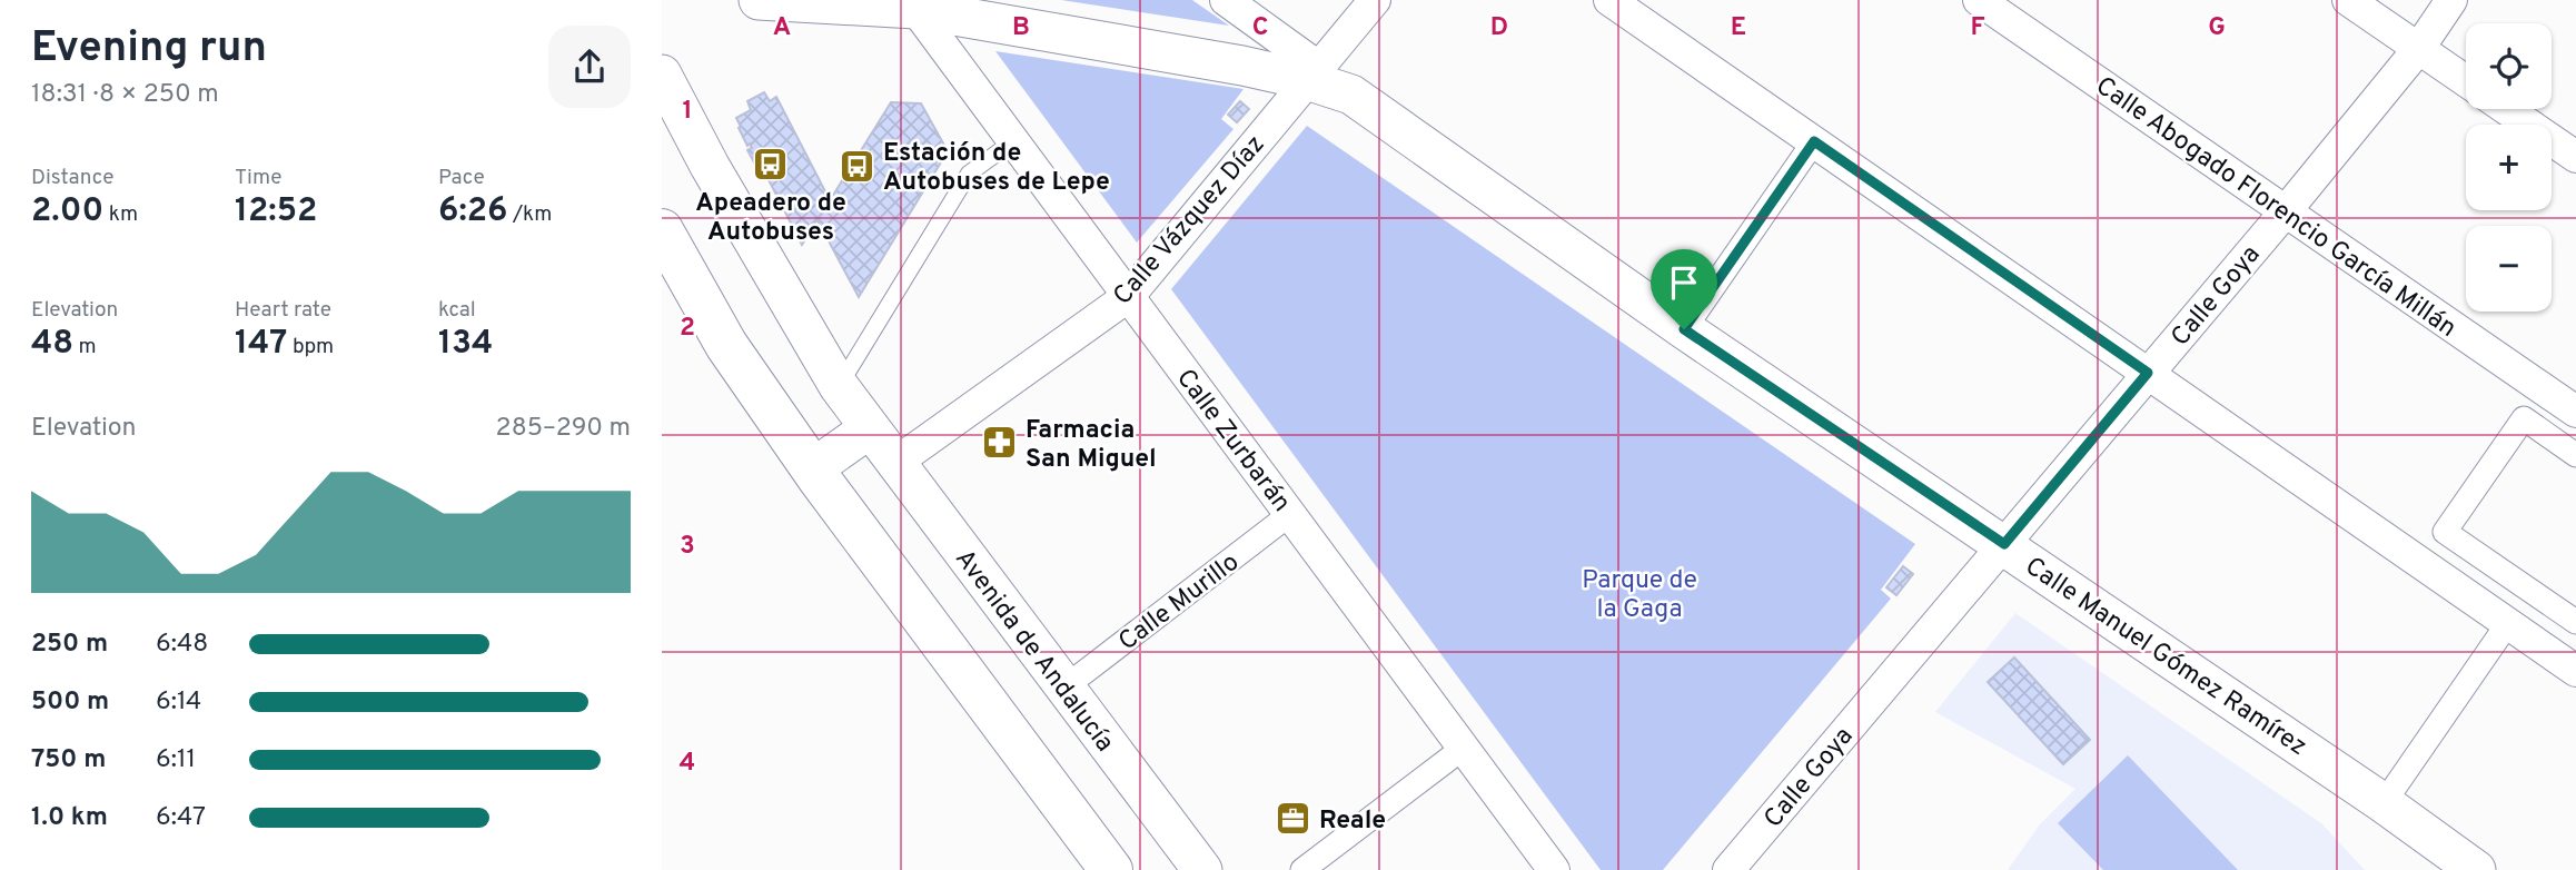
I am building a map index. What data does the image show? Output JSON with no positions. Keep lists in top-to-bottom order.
{
  "streets": {
    "street": [
      "Calle Abogado Florencio García Millán",
      "Calle Vázquez Díaz",
      "Calle Goya",
      "Calle Zurbarán",
      "Calle Murillo",
      "Avenida de Andalucía",
      "Calle Manuel Gómez Ramírez"
    ]
  },
  "crossings": [
    ["Calle Abogado Florencio García Millán", "Calle Goya"],
    ["Calle Vázquez Díaz", "Calle Zurbarán"],
    ["Calle Vázquez Díaz", "Avenida de Andalucía"],
    ["Calle Vázquez Díaz", "Calle Manuel Gómez Ramírez"],
    ["Calle Goya", "Calle Manuel Gómez Ramírez"],
    ["Calle Zurbarán", "Calle Murillo"],
    ["Calle Zurbarán", "Calle Manuel Gómez Ramírez"],
    ["Calle Murillo", "Avenida de Andalucía"]
  ],
  "parks": ["Parque de la Gaga"],
  "places": {
    "bus stop": ["Apeadero de Autobuses", "Estación de Autobuses de Lepe"],
    "pharmacy": ["Farmacia San Miguel"],
    "office": ["Reale"]
  },
  "page": {
    "heading": ["Evening run", "18:31 · 8 × 250 m"],
    "map_buttons": ["+", "−"],
    "stats": [
      ["Distance", "2.00 km"],
      ["Time", "12:52"],
      ["Pace", "6:26 /km"],
      ["Elevation", "48 m"],
      ["Heart rate", "147 bpm"],
      ["kcal", "134"]
    ],
    "chart": ["Elevation", "285–290 m"],
    "list": [
      {
        "name": "250 m",
        "note": "6:48"
      },
      {
        "name": "500 m",
        "note": "6:14"
      },
      {
        "name": "750 m",
        "note": "6:11"
      },
      {
        "name": "1.0 km",
        "note": "6:47"
      }
    ]
  },
  "grid": {
    "columns": [
      "A",
      "B",
      "C",
      "D",
      "E",
      "F",
      "G"
    ],
    "rows": [
      "1",
      "2",
      "3",
      "4"
    ]
  }
}
